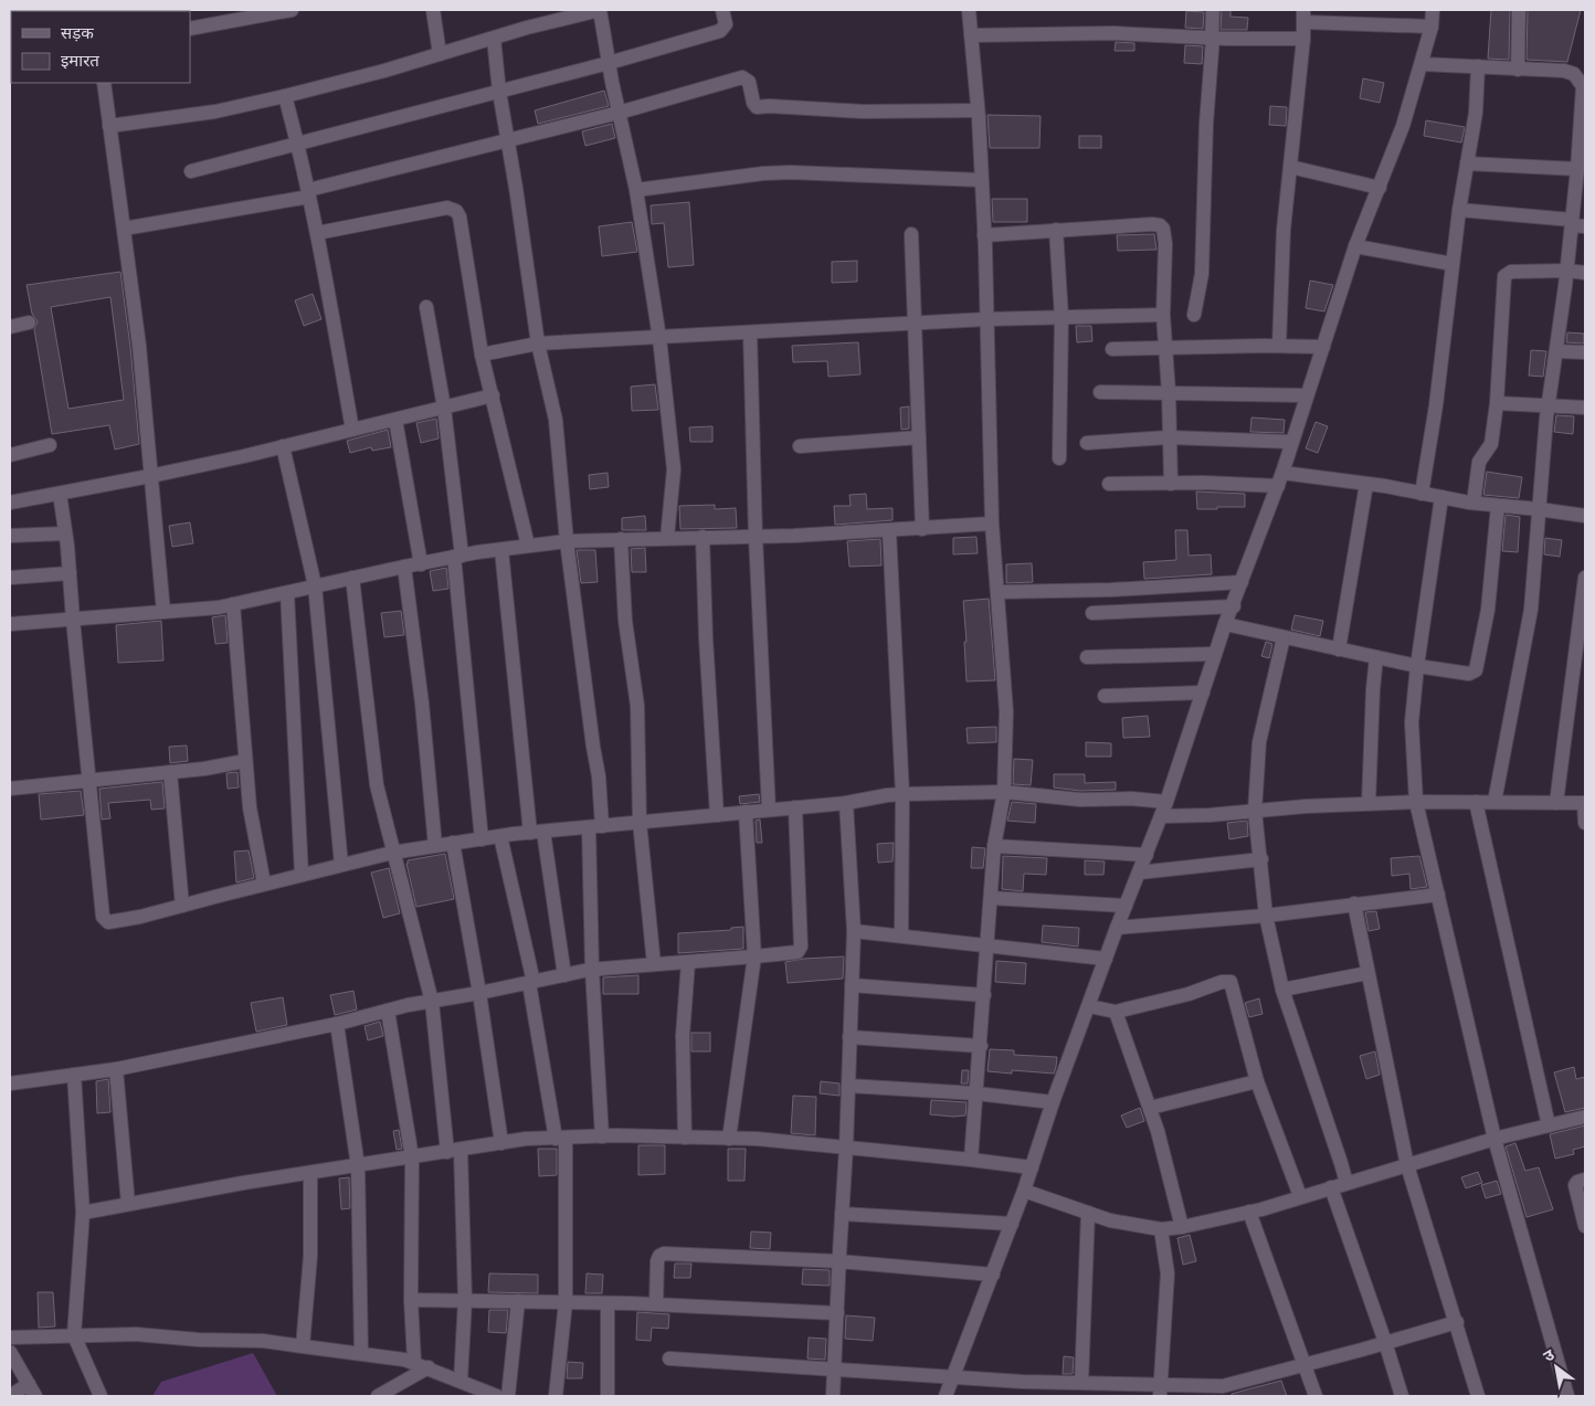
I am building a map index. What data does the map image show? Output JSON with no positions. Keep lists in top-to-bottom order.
{
  "legend": ["सड़क", "इमारत"],
  "north": "top left"
}
